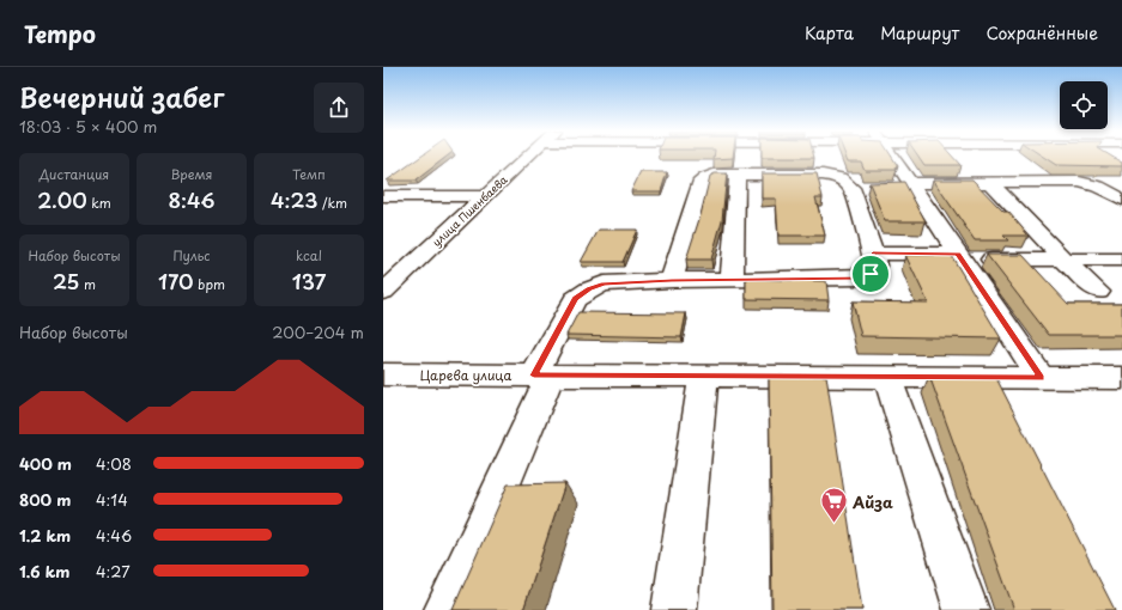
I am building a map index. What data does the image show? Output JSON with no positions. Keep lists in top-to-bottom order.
{
  "streets": {
    "street": ["улица Пшенбаева", "Царева улица"]
  },
  "places": {
    "supermarket": ["Айза"]
  },
  "page": {
    "header": "Tempo",
    "nav": ["Карта", "Маршрут", "Сохранённые"],
    "heading": ["Вечерний забег", "18:03 · 5 × 400 m"],
    "stats": [
      ["Дистанция", "2.00 km"],
      ["Время", "8:46"],
      ["Темп", "4:23 /km"],
      ["Набор высоты", "25 m"],
      ["Пульс", "170 bpm"],
      ["kcal", "137"]
    ],
    "chart": ["Набор высоты", "200–204 m"],
    "list": [
      {
        "name": "400 m",
        "note": "4:08"
      },
      {
        "name": "800 m",
        "note": "4:14"
      },
      {
        "name": "1.2 km",
        "note": "4:46"
      },
      {
        "name": "1.6 km",
        "note": "4:27"
      }
    ]
  }
}
